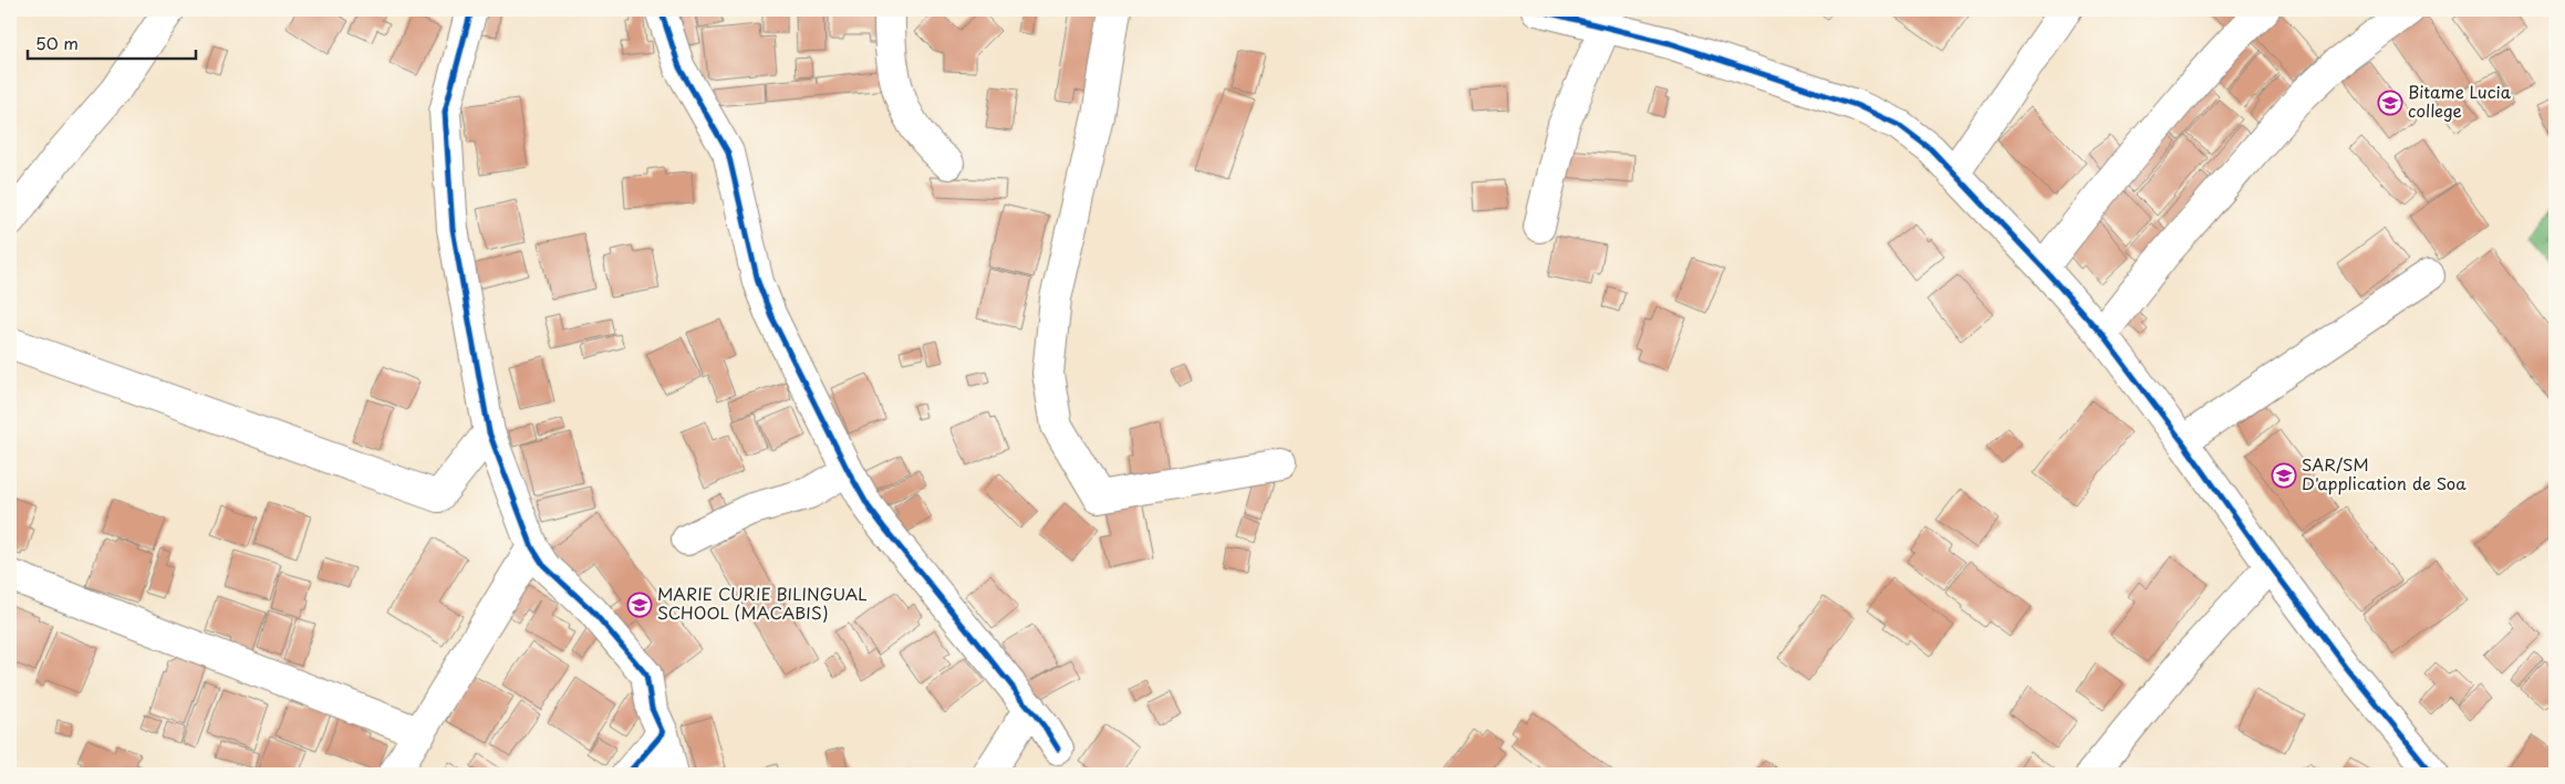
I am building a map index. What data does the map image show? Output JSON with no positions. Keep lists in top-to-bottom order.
{
  "places": {
    "school or university": ["Bitame Lucia college", "SAR/SM D'application de Soa", "MARIE CURIE BILINGUAL SCHOOL (MACABIS)"]
  },
  "scale_bar": "50 m"
}
